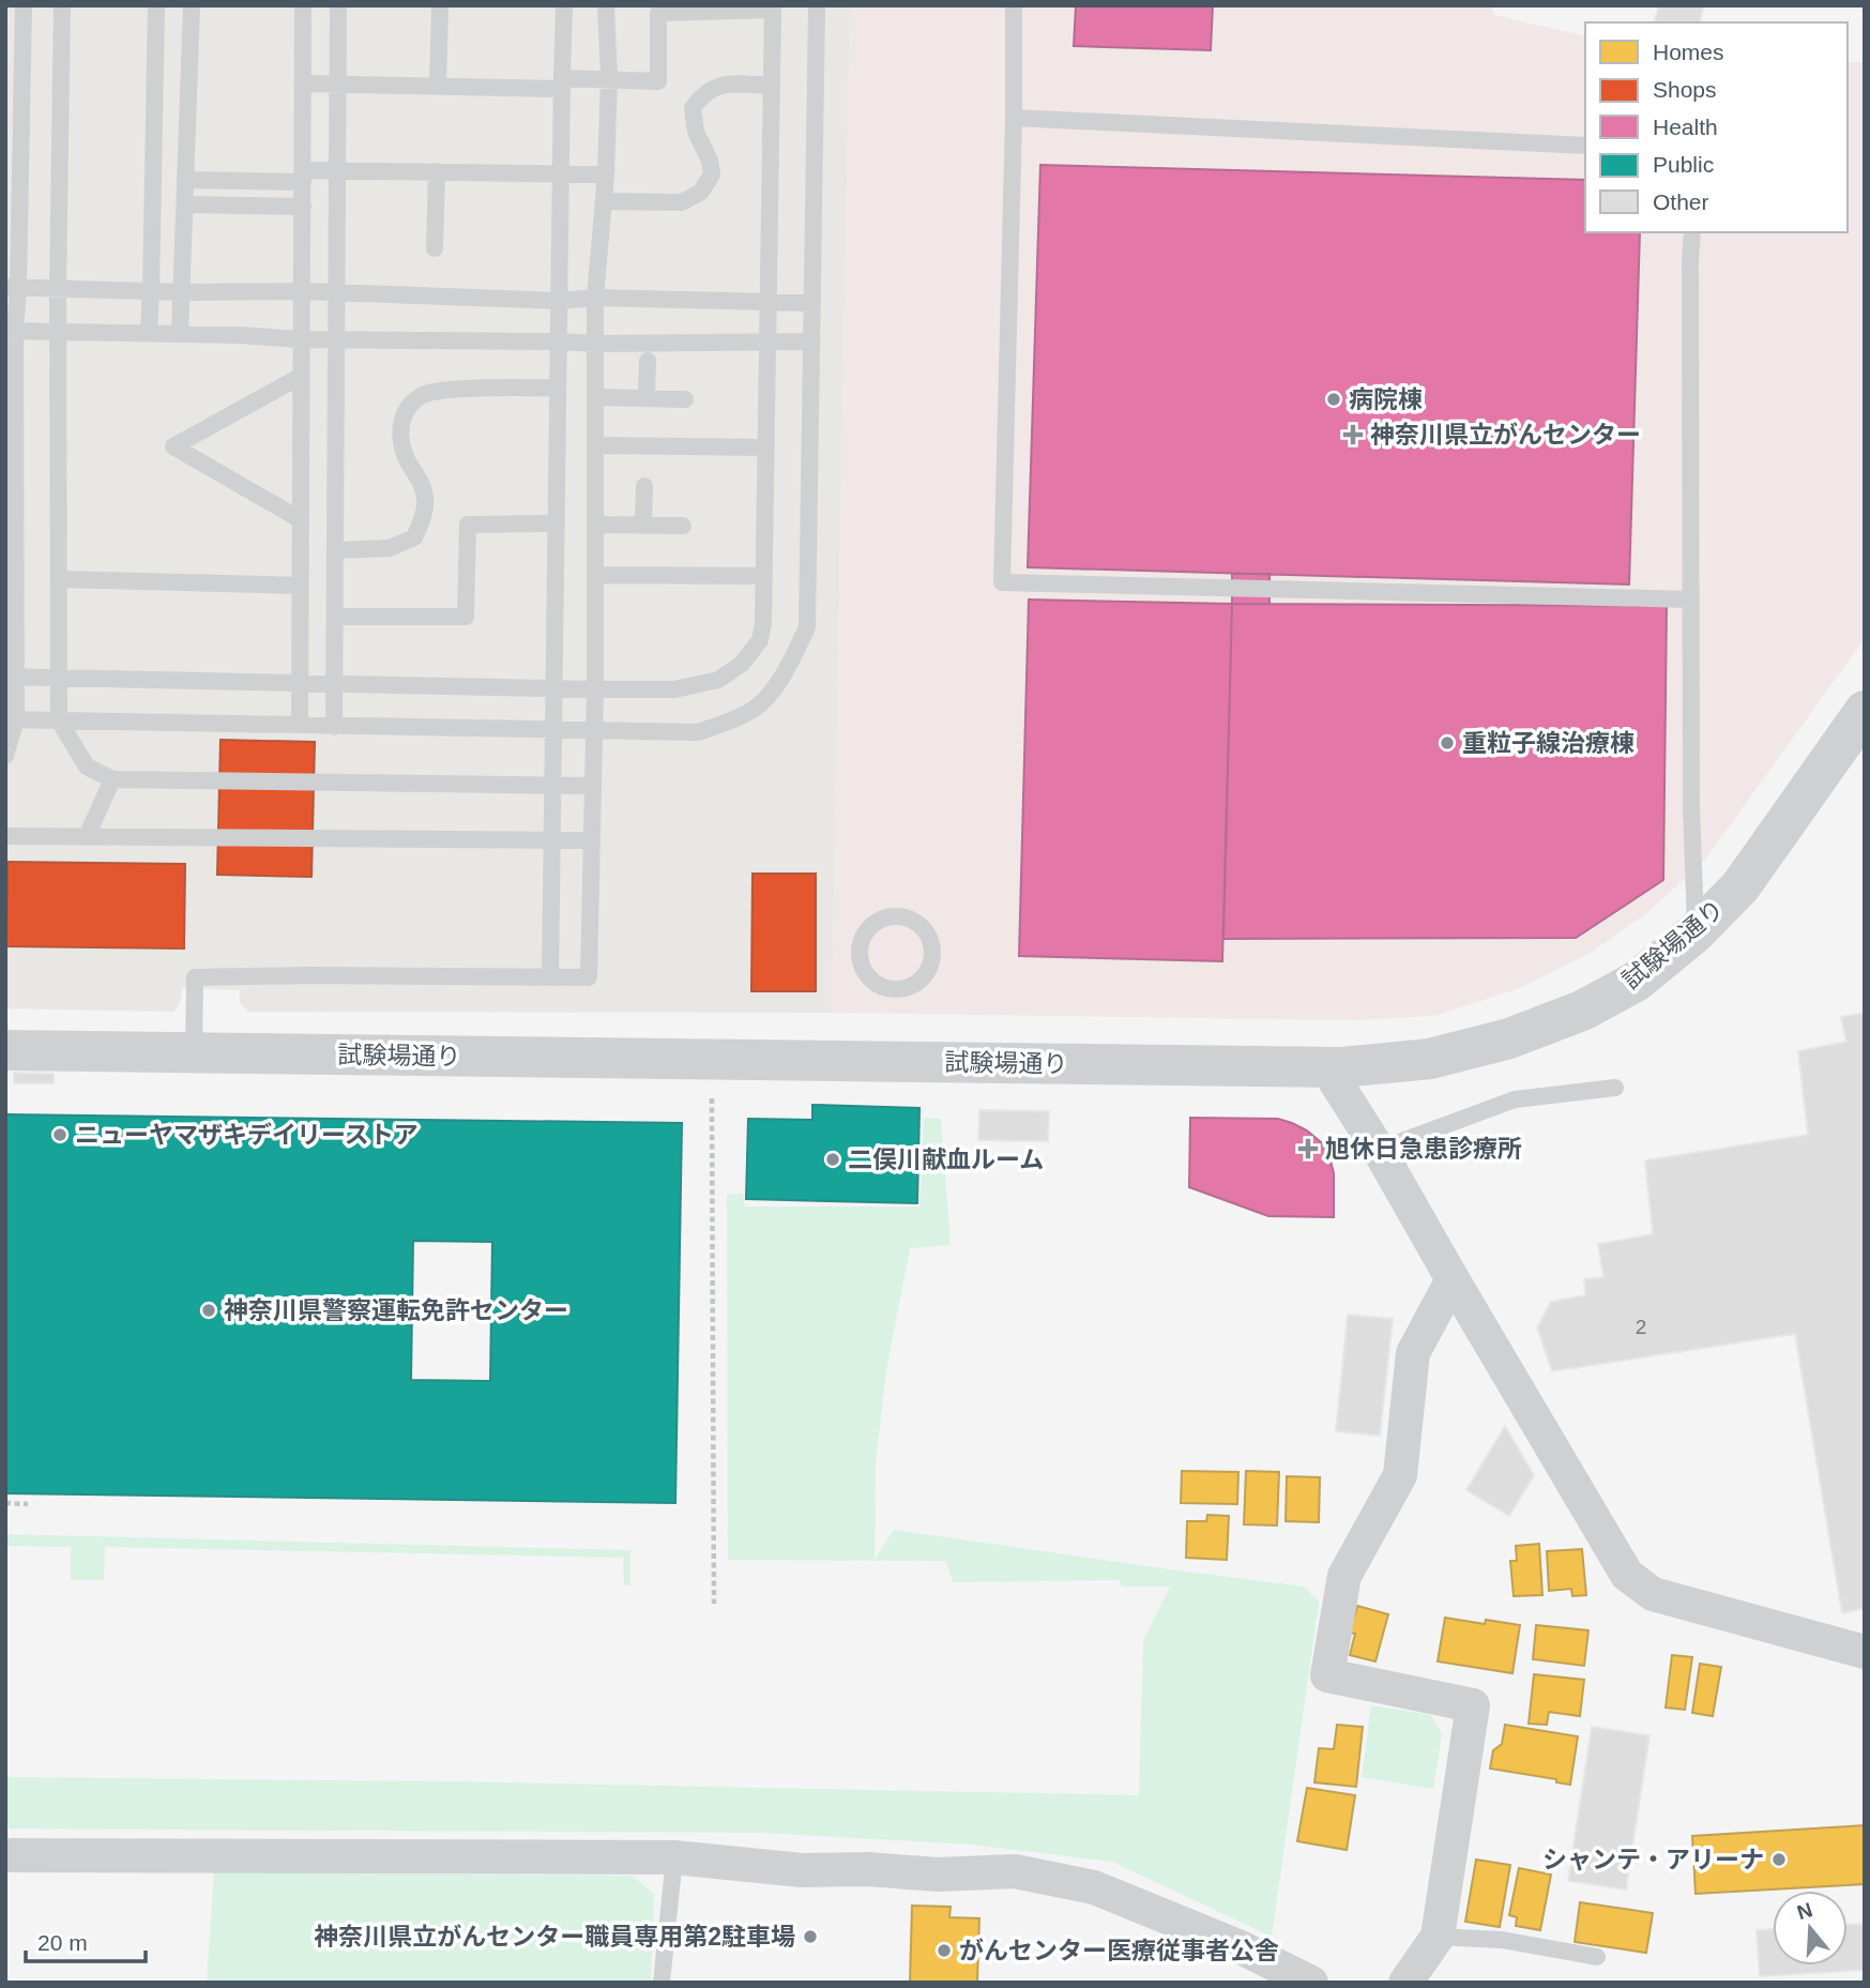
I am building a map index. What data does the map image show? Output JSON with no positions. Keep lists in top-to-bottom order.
{
  "streets": {
    "street": ["試験場通り"]
  },
  "places": {
    "other": [
      "病院棟",
      "重粒子線治療棟",
      "ニューヤマザキデイリーストア",
      "二俣川献血ルーム",
      "神奈川県警察運転免許センター",
      "シャンテ・アリーナ",
      "神奈川県立がんセンター職員専用第2駐車場",
      "がんセンター医療従事者公舎"
    ],
    "health": ["神奈川県立がんセンター", "旭休日急患診療所"]
  },
  "house_numbers": ["2"],
  "legend": [
    "Homes",
    "Shops",
    "Health",
    "Public",
    "Other"
  ],
  "scale_bar": "20 m",
  "north": "top"
}
